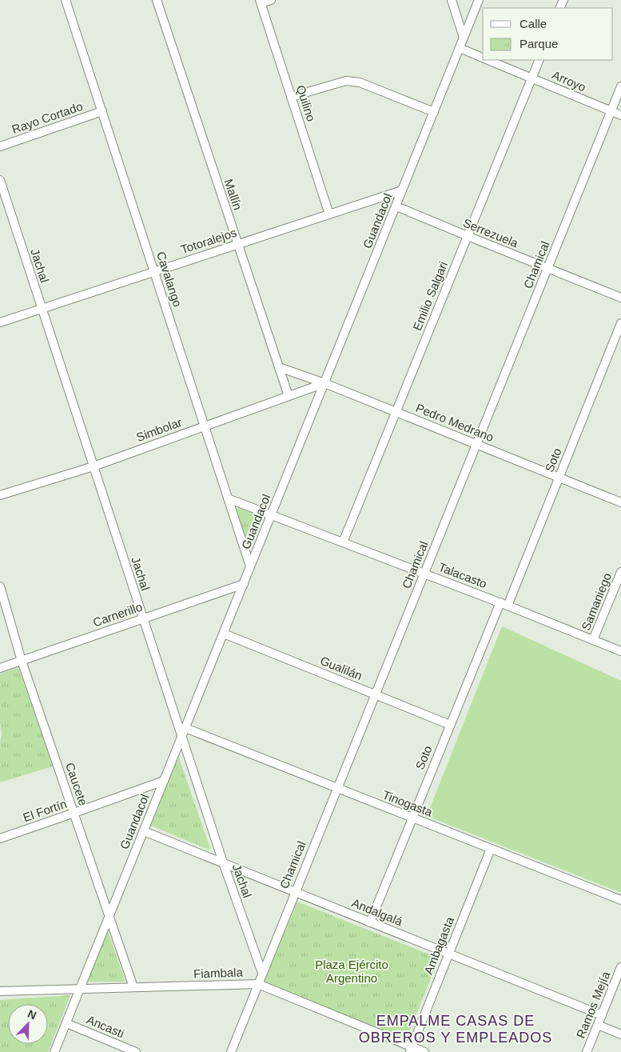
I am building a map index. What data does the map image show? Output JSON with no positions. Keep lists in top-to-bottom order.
{
  "streets": {
    "street": [
      "Arroyo",
      "Quilino",
      "Rayo Cortado",
      "Mallín",
      "Guandacol",
      "Serrezuela",
      "Totoralejos",
      "Chamical",
      "Jachal",
      "Cavalango",
      "Emilio Salgari",
      "Pedro Medrano",
      "Simbolar",
      "Soto",
      "Talacasto",
      "Samaniego",
      "Carnerillo",
      "Gualilán",
      "Caucete",
      "Tinogasta",
      "El Fortín",
      "Andalgalá",
      "Ambagasta",
      "Fiambala",
      "Ramos Mejía",
      "Ancasti"
    ]
  },
  "crossings": [
    ["Arroyo", "Guandacol"],
    ["Arroyo", "Chamical"],
    ["Arroyo", "Emilio Salgari"],
    ["Quilino", "Totoralejos"],
    ["Rayo Cortado", "Cavalango"],
    ["Mallín", "Totoralejos"],
    ["Mallín", "Pedro Medrano"],
    ["Mallín", "Simbolar"],
    ["Guandacol", "Serrezuela"],
    ["Guandacol", "Totoralejos"],
    ["Guandacol", "Jachal"],
    ["Guandacol", "Cavalango"],
    ["Guandacol", "Pedro Medrano"],
    ["Guandacol", "Simbolar"],
    ["Guandacol", "Talacasto"],
    ["Guandacol", "Carnerillo"],
    ["Guandacol", "Gualilán"],
    ["Guandacol", "Caucete"],
    ["Guandacol", "Tinogasta"],
    ["Guandacol", "El Fortín"],
    ["Guandacol", "Andalgalá"],
    ["Guandacol", "Fiambala"],
    ["Guandacol", "Ancasti"],
    ["Serrezuela", "Chamical"],
    ["Serrezuela", "Emilio Salgari"],
    ["Totoralejos", "Jachal"],
    ["Totoralejos", "Cavalango"],
    ["Chamical", "Jachal"],
    ["Chamical", "Pedro Medrano"],
    ["Chamical", "Talacasto"],
    ["Chamical", "Gualilán"],
    ["Chamical", "Tinogasta"],
    ["Chamical", "Andalgalá"],
    ["Chamical", "Fiambala"],
    ["Jachal", "Simbolar"],
    ["Jachal", "Carnerillo"],
    ["Jachal", "Andalgalá"],
    ["Cavalango", "Simbolar"],
    ["Cavalango", "Talacasto"],
    ["Emilio Salgari", "Pedro Medrano"],
    ["Emilio Salgari", "Talacasto"],
    ["Pedro Medrano", "Simbolar"],
    ["Pedro Medrano", "Soto"],
    ["Soto", "Talacasto"],
    ["Soto", "Gualilán"],
    ["Soto", "Tinogasta"],
    ["Soto", "Andalgalá"],
    ["Talacasto", "Samaniego"],
    ["Carnerillo", "Caucete"],
    ["Caucete", "El Fortín"],
    ["Caucete", "Fiambala"],
    ["Tinogasta", "Ambagasta"],
    ["Andalgalá", "Ambagasta"],
    ["Andalgalá", "Ramos Mejía"],
    ["Ambagasta", "Fiambala"]
  ],
  "districts": ["EMPALME CASAS DE OBREROS Y EMPLEADOS"],
  "parks": ["Plaza Ejército Argentino"],
  "legend": ["Calle", "Parque"],
  "north": "top right"
}
